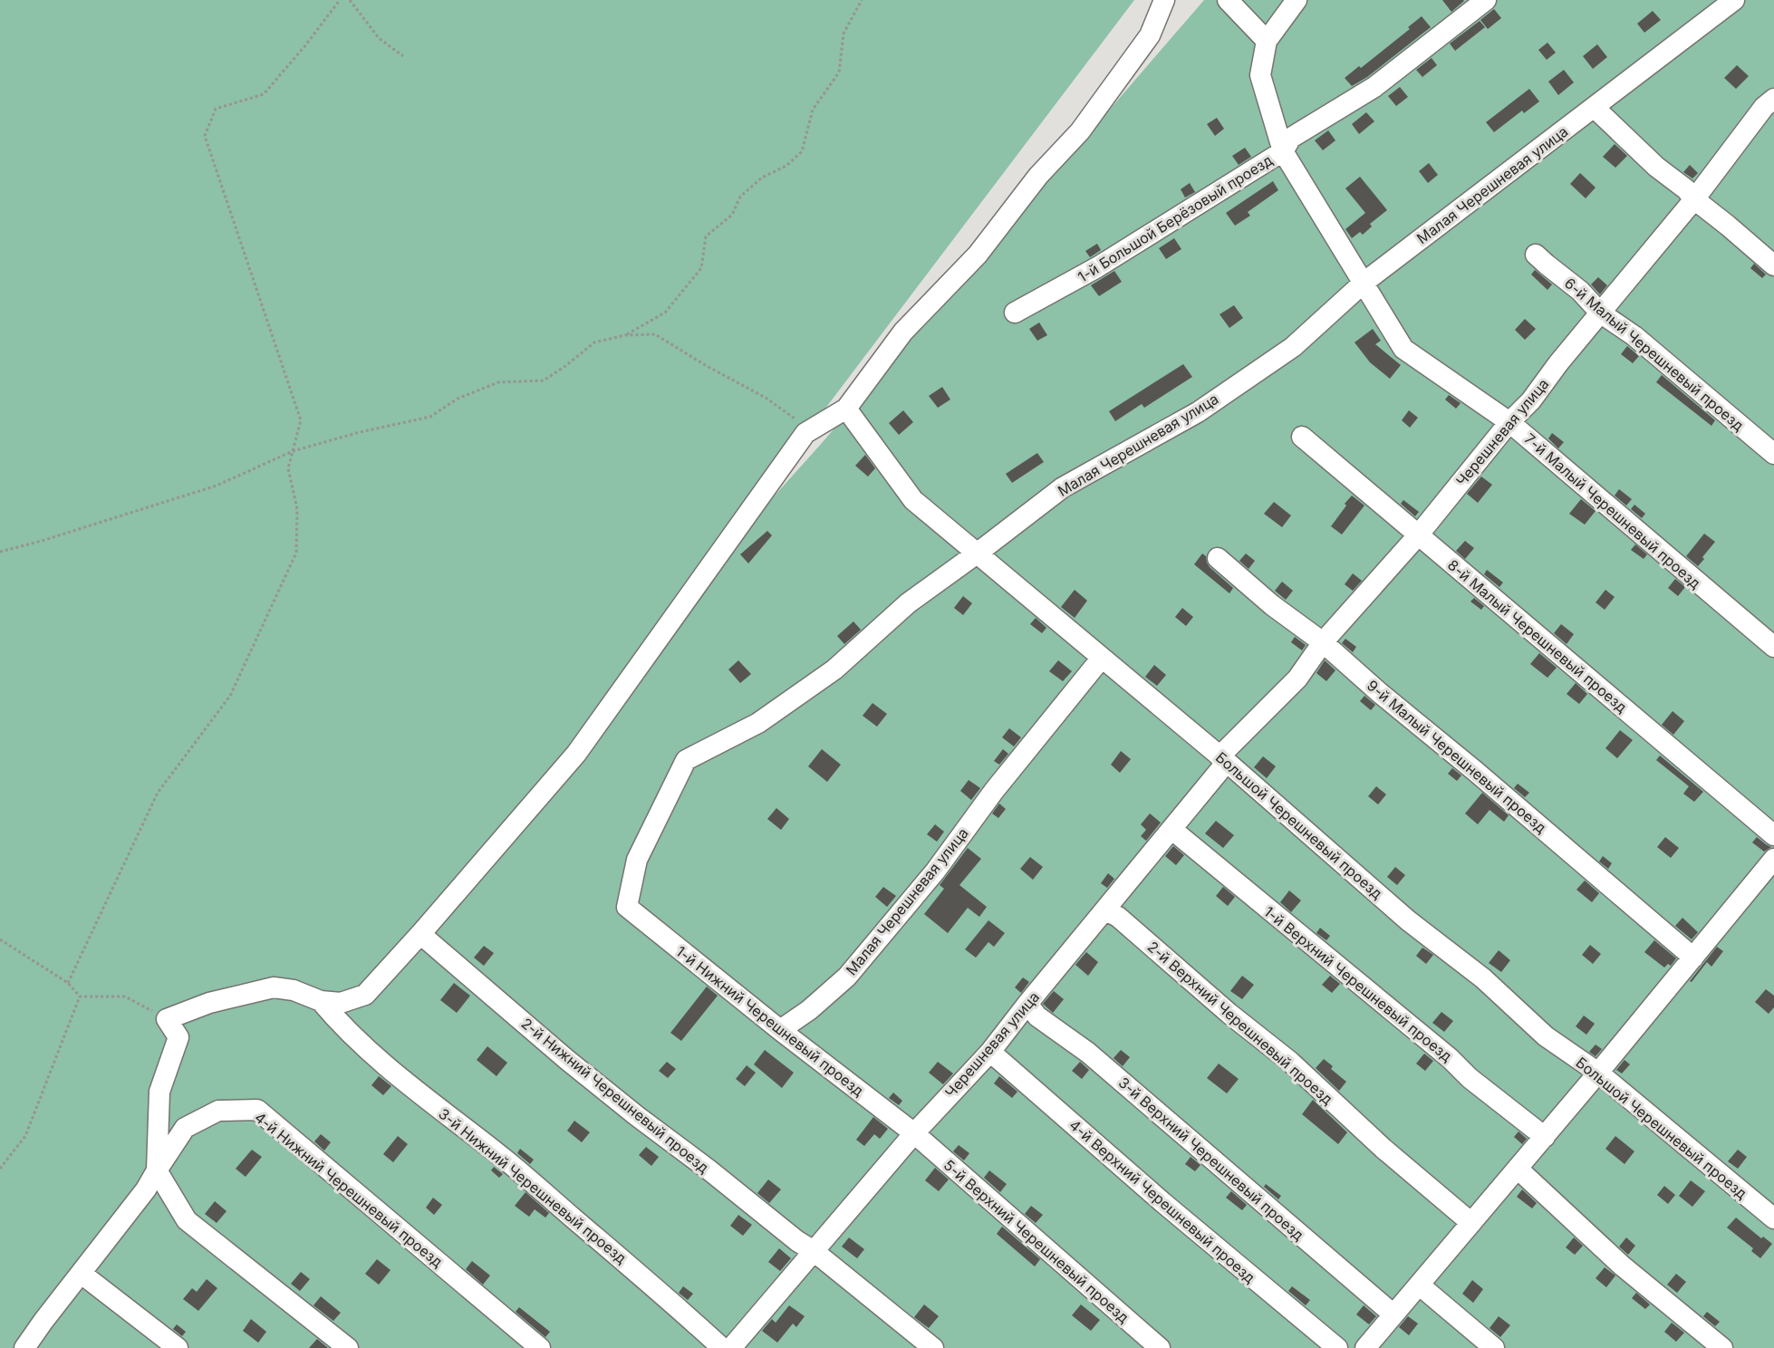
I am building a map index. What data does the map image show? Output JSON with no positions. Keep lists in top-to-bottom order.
{
  "streets": {
    "lane": [
      "Малая Черешневая улица",
      "1-й Большой Берёзовый проезд",
      "6-й Малый Черешневый проезд",
      "Черешневая улица",
      "7-й Малый Черешневый проезд",
      "8-й Малый Черешневый проезд",
      "9-й Малый Черешневый проезд",
      "Большой Черешневый проезд",
      "1-й Верхний Черешневый проезд",
      "1-й Нижний Черешневый проезд",
      "2-й Верхний Черешневый проезд",
      "2-й Нижний Черешневый проезд",
      "3-й Верхний Черешневый проезд",
      "3-й Нижний Черешневый проезд",
      "4-й Нижний Черешневый проезд",
      "4-й Верхний Черешневый проезд",
      "5-й Верхний Черешневый проезд"
    ]
  },
  "crossings": [
    ["Малая Черешневая улица", "7-й Малый Черешневый проезд"],
    ["Малая Черешневая улица", "Большой Черешневый проезд"],
    ["Малая Черешневая улица", "1-й Нижний Черешневый проезд"],
    ["1-й Большой Берёзовый проезд", "7-й Малый Черешневый проезд"],
    ["6-й Малый Черешневый проезд", "Черешневая улица"],
    ["Черешневая улица", "7-й Малый Черешневый проезд"],
    ["Черешневая улица", "8-й Малый Черешневый проезд"],
    ["Черешневая улица", "9-й Малый Черешневый проезд"],
    ["Черешневая улица", "Большой Черешневый проезд"],
    ["Черешневая улица", "1-й Верхний Черешневый проезд"],
    ["Черешневая улица", "1-й Нижний Черешневый проезд"],
    ["Черешневая улица", "2-й Верхний Черешневый проезд"],
    ["Черешневая улица", "2-й Нижний Черешневый проезд"],
    ["Черешневая улица", "3-й Верхний Черешневый проезд"],
    ["Черешневая улица", "4-й Верхний Черешневый проезд"],
    ["Черешневая улица", "5-й Верхний Черешневый проезд"],
    ["1-й Нижний Черешневый проезд", "5-й Верхний Черешневый проезд"]
  ]
}
